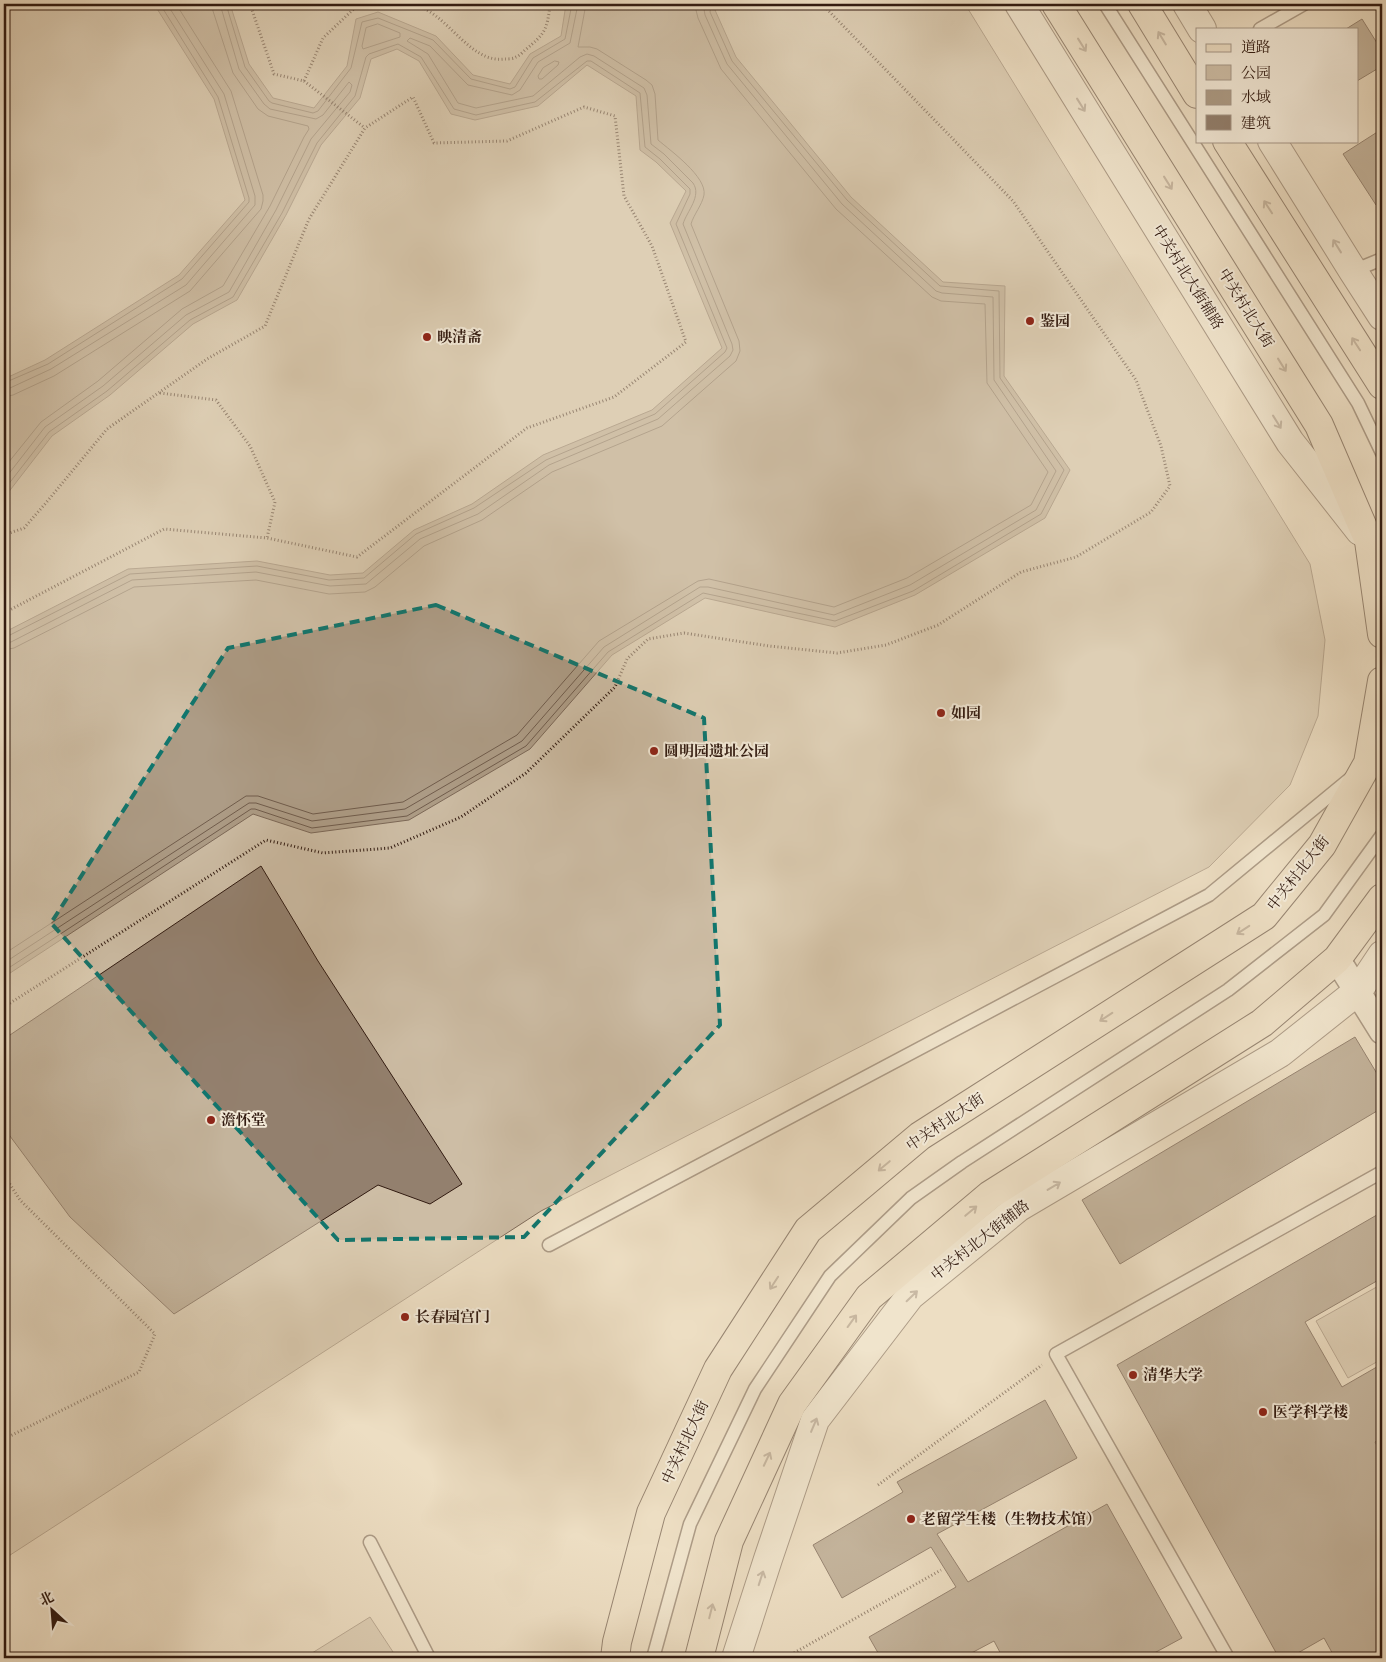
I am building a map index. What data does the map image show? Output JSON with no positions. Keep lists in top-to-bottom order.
{
  "streets": {
    "main road": ["中关村北大街"],
    "street": ["中关村北大街辅路"]
  },
  "crossings": [
    ["中关村北大街辅路", "中关村北大街"]
  ],
  "one_way": ["中关村北大街"],
  "places": [
    "鉴园",
    "映清斋",
    "如园",
    "圆明园遗址公园",
    "澹怀堂",
    "长春园宫门",
    "清华大学",
    "医学科学楼",
    "老留学生楼（生物技术馆）"
  ],
  "legend": [
    "道路",
    "公园",
    "水域",
    "建筑"
  ],
  "north": "top left"
}
